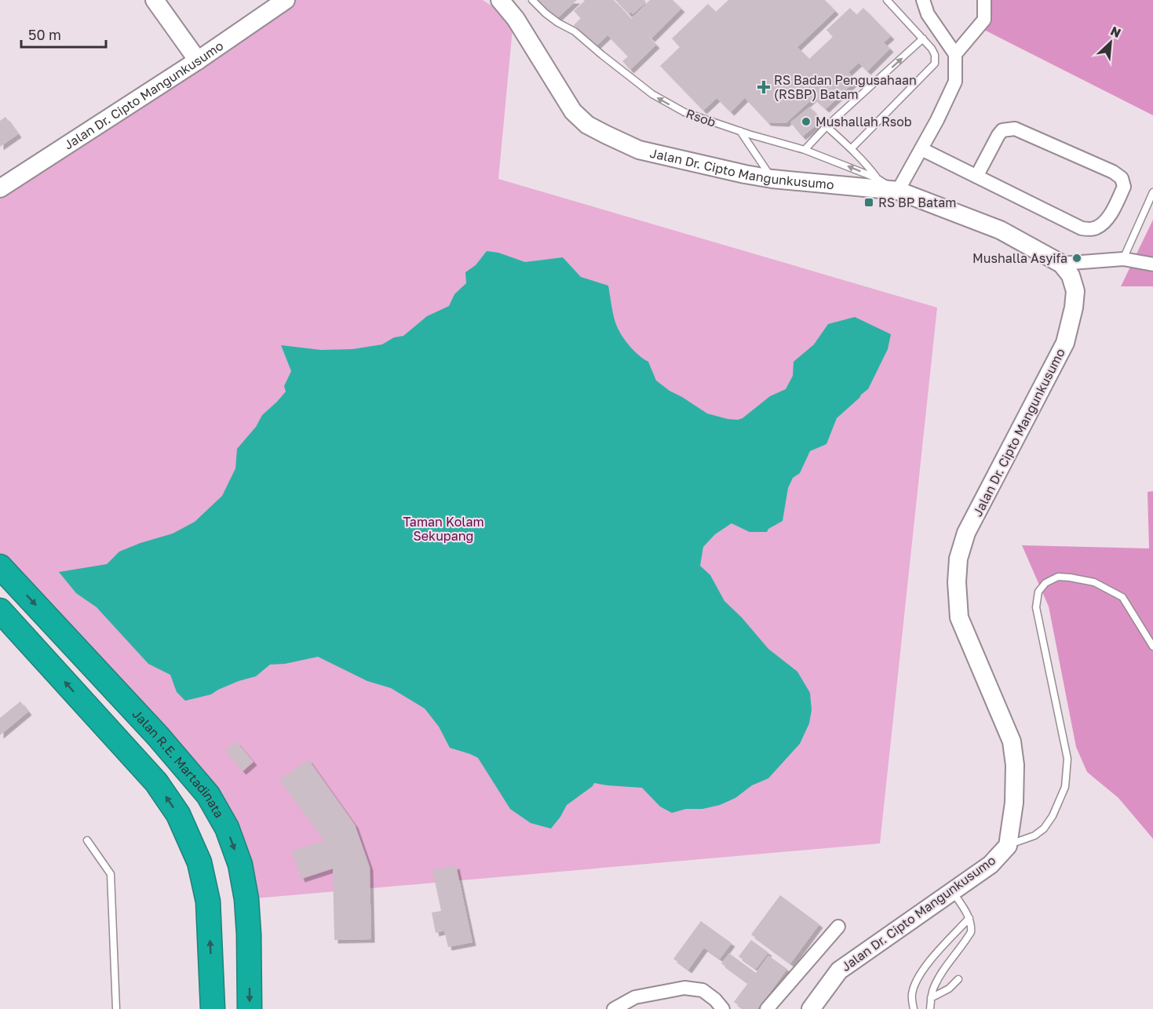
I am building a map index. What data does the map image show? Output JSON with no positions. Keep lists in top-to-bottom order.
{
  "streets": {
    "highway": ["Jalan R.E. Martadinata"],
    "street": ["Jalan Dr. Cipto Mangunkusumo"],
    "lane": ["Rsob"]
  },
  "crossings": [
    ["Jalan Dr. Cipto Mangunkusumo", "Rsob"]
  ],
  "one_way": ["Rsob"],
  "parks": ["Taman Kolam Sekupang"],
  "places": {
    "health": ["RS Badan Pengusahaan (RSBP) Batam"],
    "other": ["Mushallah Rsob", "Mushalla Asyifa"],
    "transit": ["RS BP Batam"]
  },
  "scale_bar": "50 m",
  "north": "top right"
}
